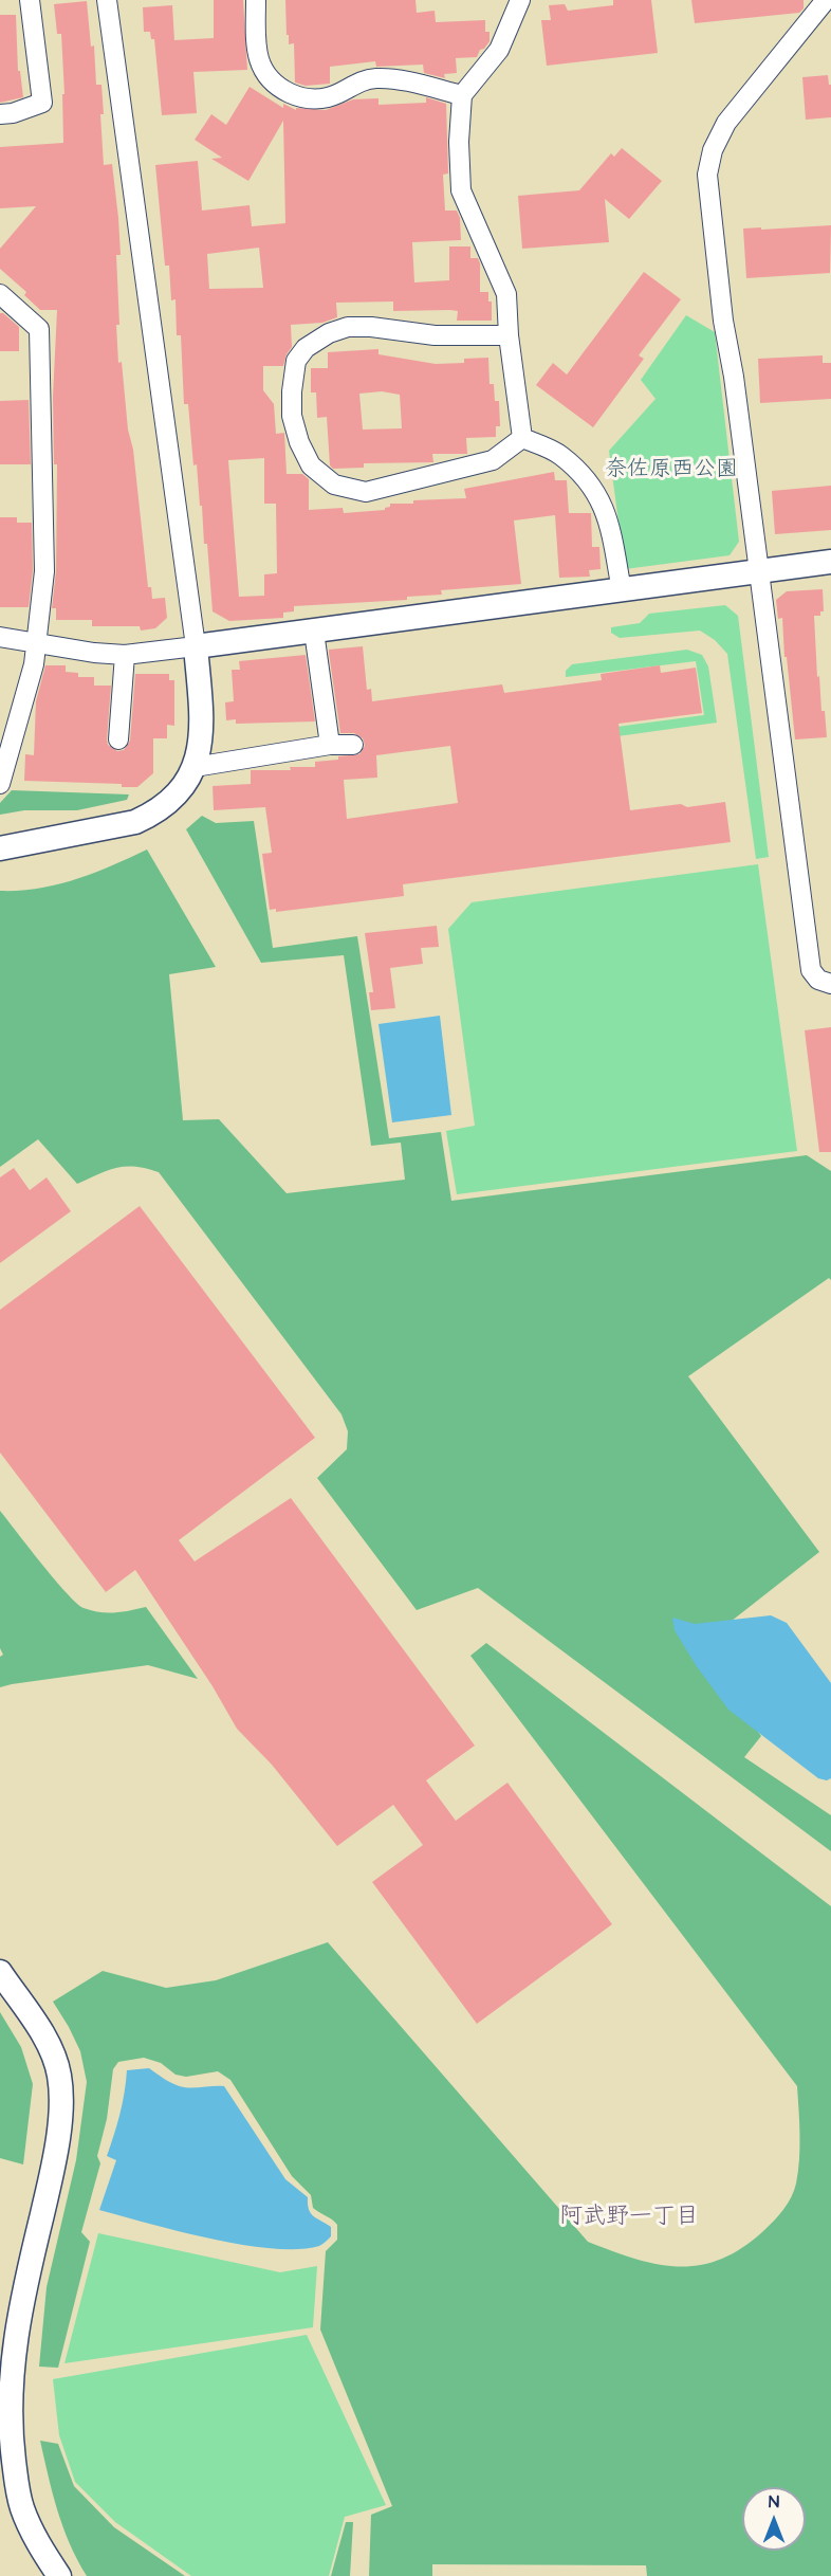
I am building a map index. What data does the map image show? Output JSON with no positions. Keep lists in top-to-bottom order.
{
  "districts": ["阿武野一丁目"],
  "parks": ["奈佐原西公園"],
  "north": "top"
}
